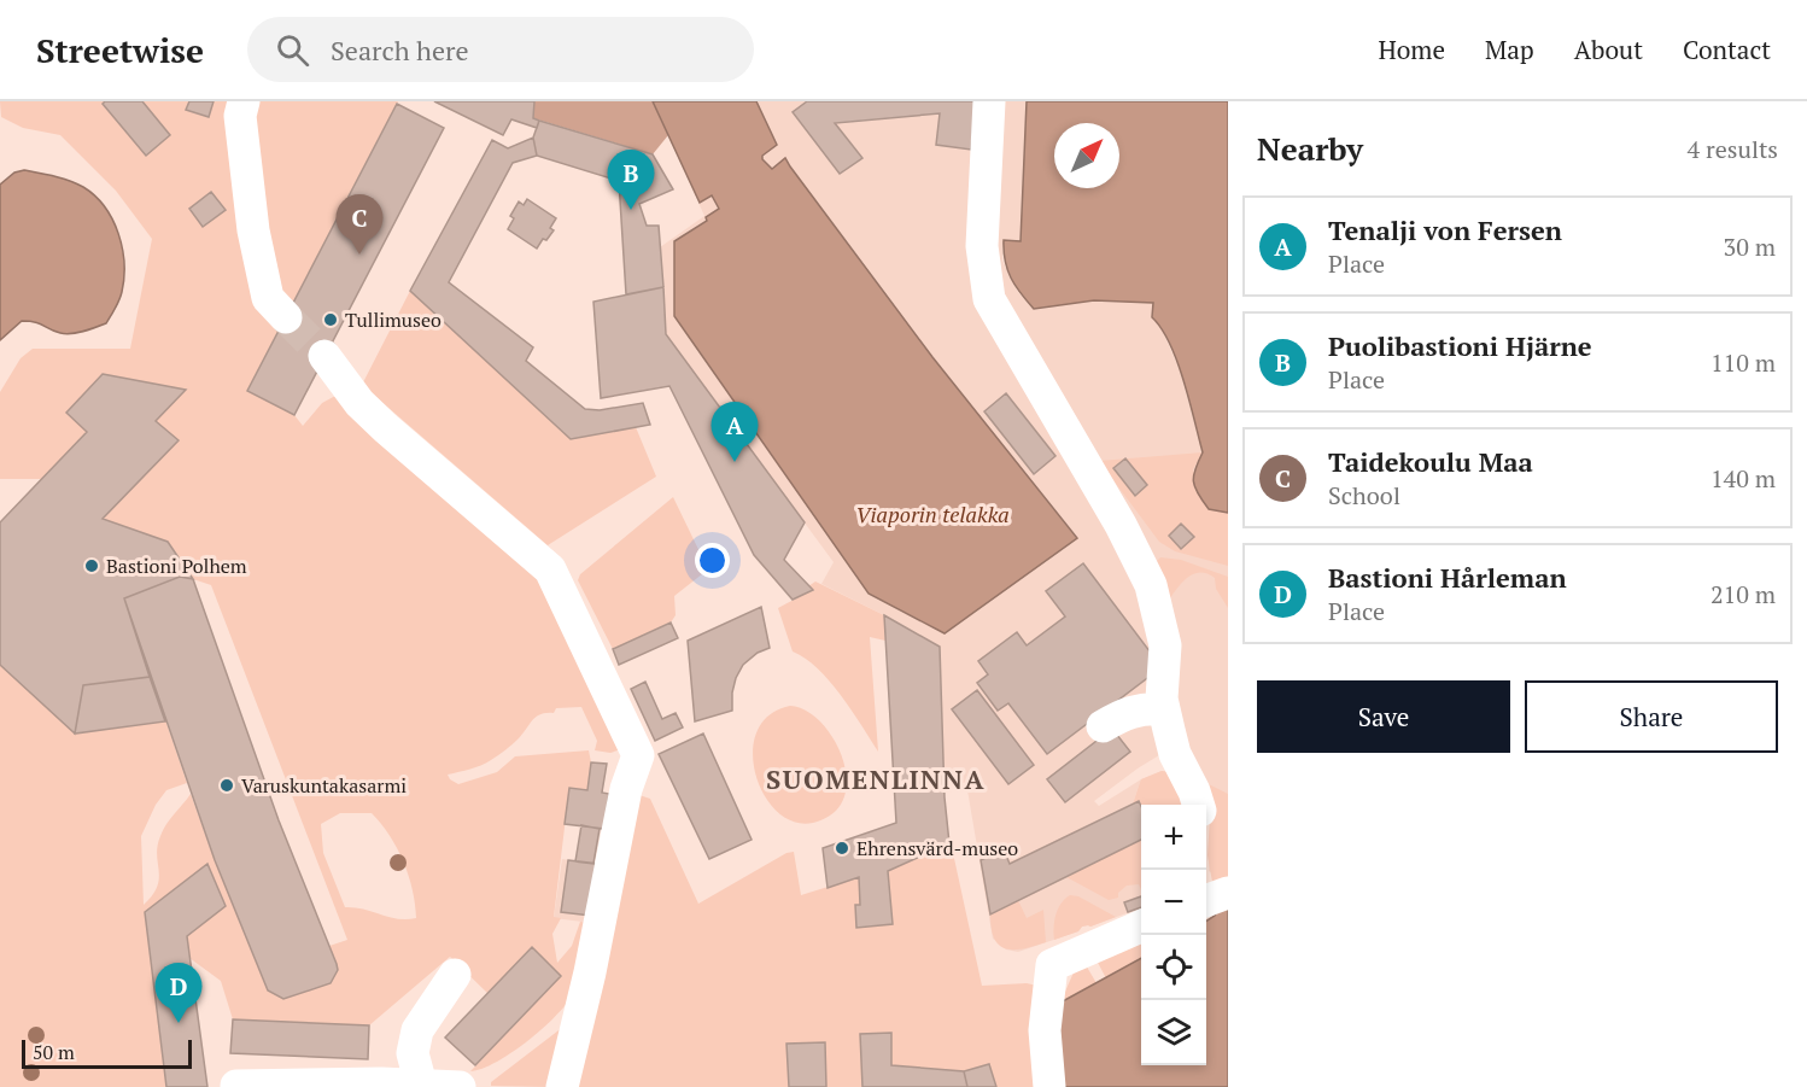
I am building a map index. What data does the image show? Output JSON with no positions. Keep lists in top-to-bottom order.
{
  "districts": ["SUOMENLINNA"],
  "water": ["Viaporin telakka"],
  "places": [
    "Tullimuseo",
    "Bastioni Polhem",
    "Varuskuntakasarmi",
    "Ehrensvärd-museo"
  ],
  "scale_bar": "50 m",
  "north": "top right",
  "page": {
    "header": "Streetwise",
    "search": "Search here",
    "nav": [
      "Home",
      "Map",
      "About",
      "Contact"
    ],
    "heading": ["Nearby", "4 results"],
    "pins": [
      "B",
      "C",
      "A",
      "D"
    ],
    "list": [
      {
        "mark": "A",
        "name": "Tenalji von Fersen",
        "note": "Place",
        "value": "30 m"
      },
      {
        "mark": "B",
        "name": "Puolibastioni Hjärne",
        "note": "Place",
        "value": "110 m"
      },
      {
        "mark": "C",
        "name": "Taidekoulu Maa",
        "note": "School",
        "value": "140 m"
      },
      {
        "mark": "D",
        "name": "Bastioni Hårleman",
        "note": "Place",
        "value": "210 m"
      }
    ],
    "buttons": ["Save", "Share"],
    "map_buttons": ["+", "−"],
    "scale": "50 m"
  }
}
